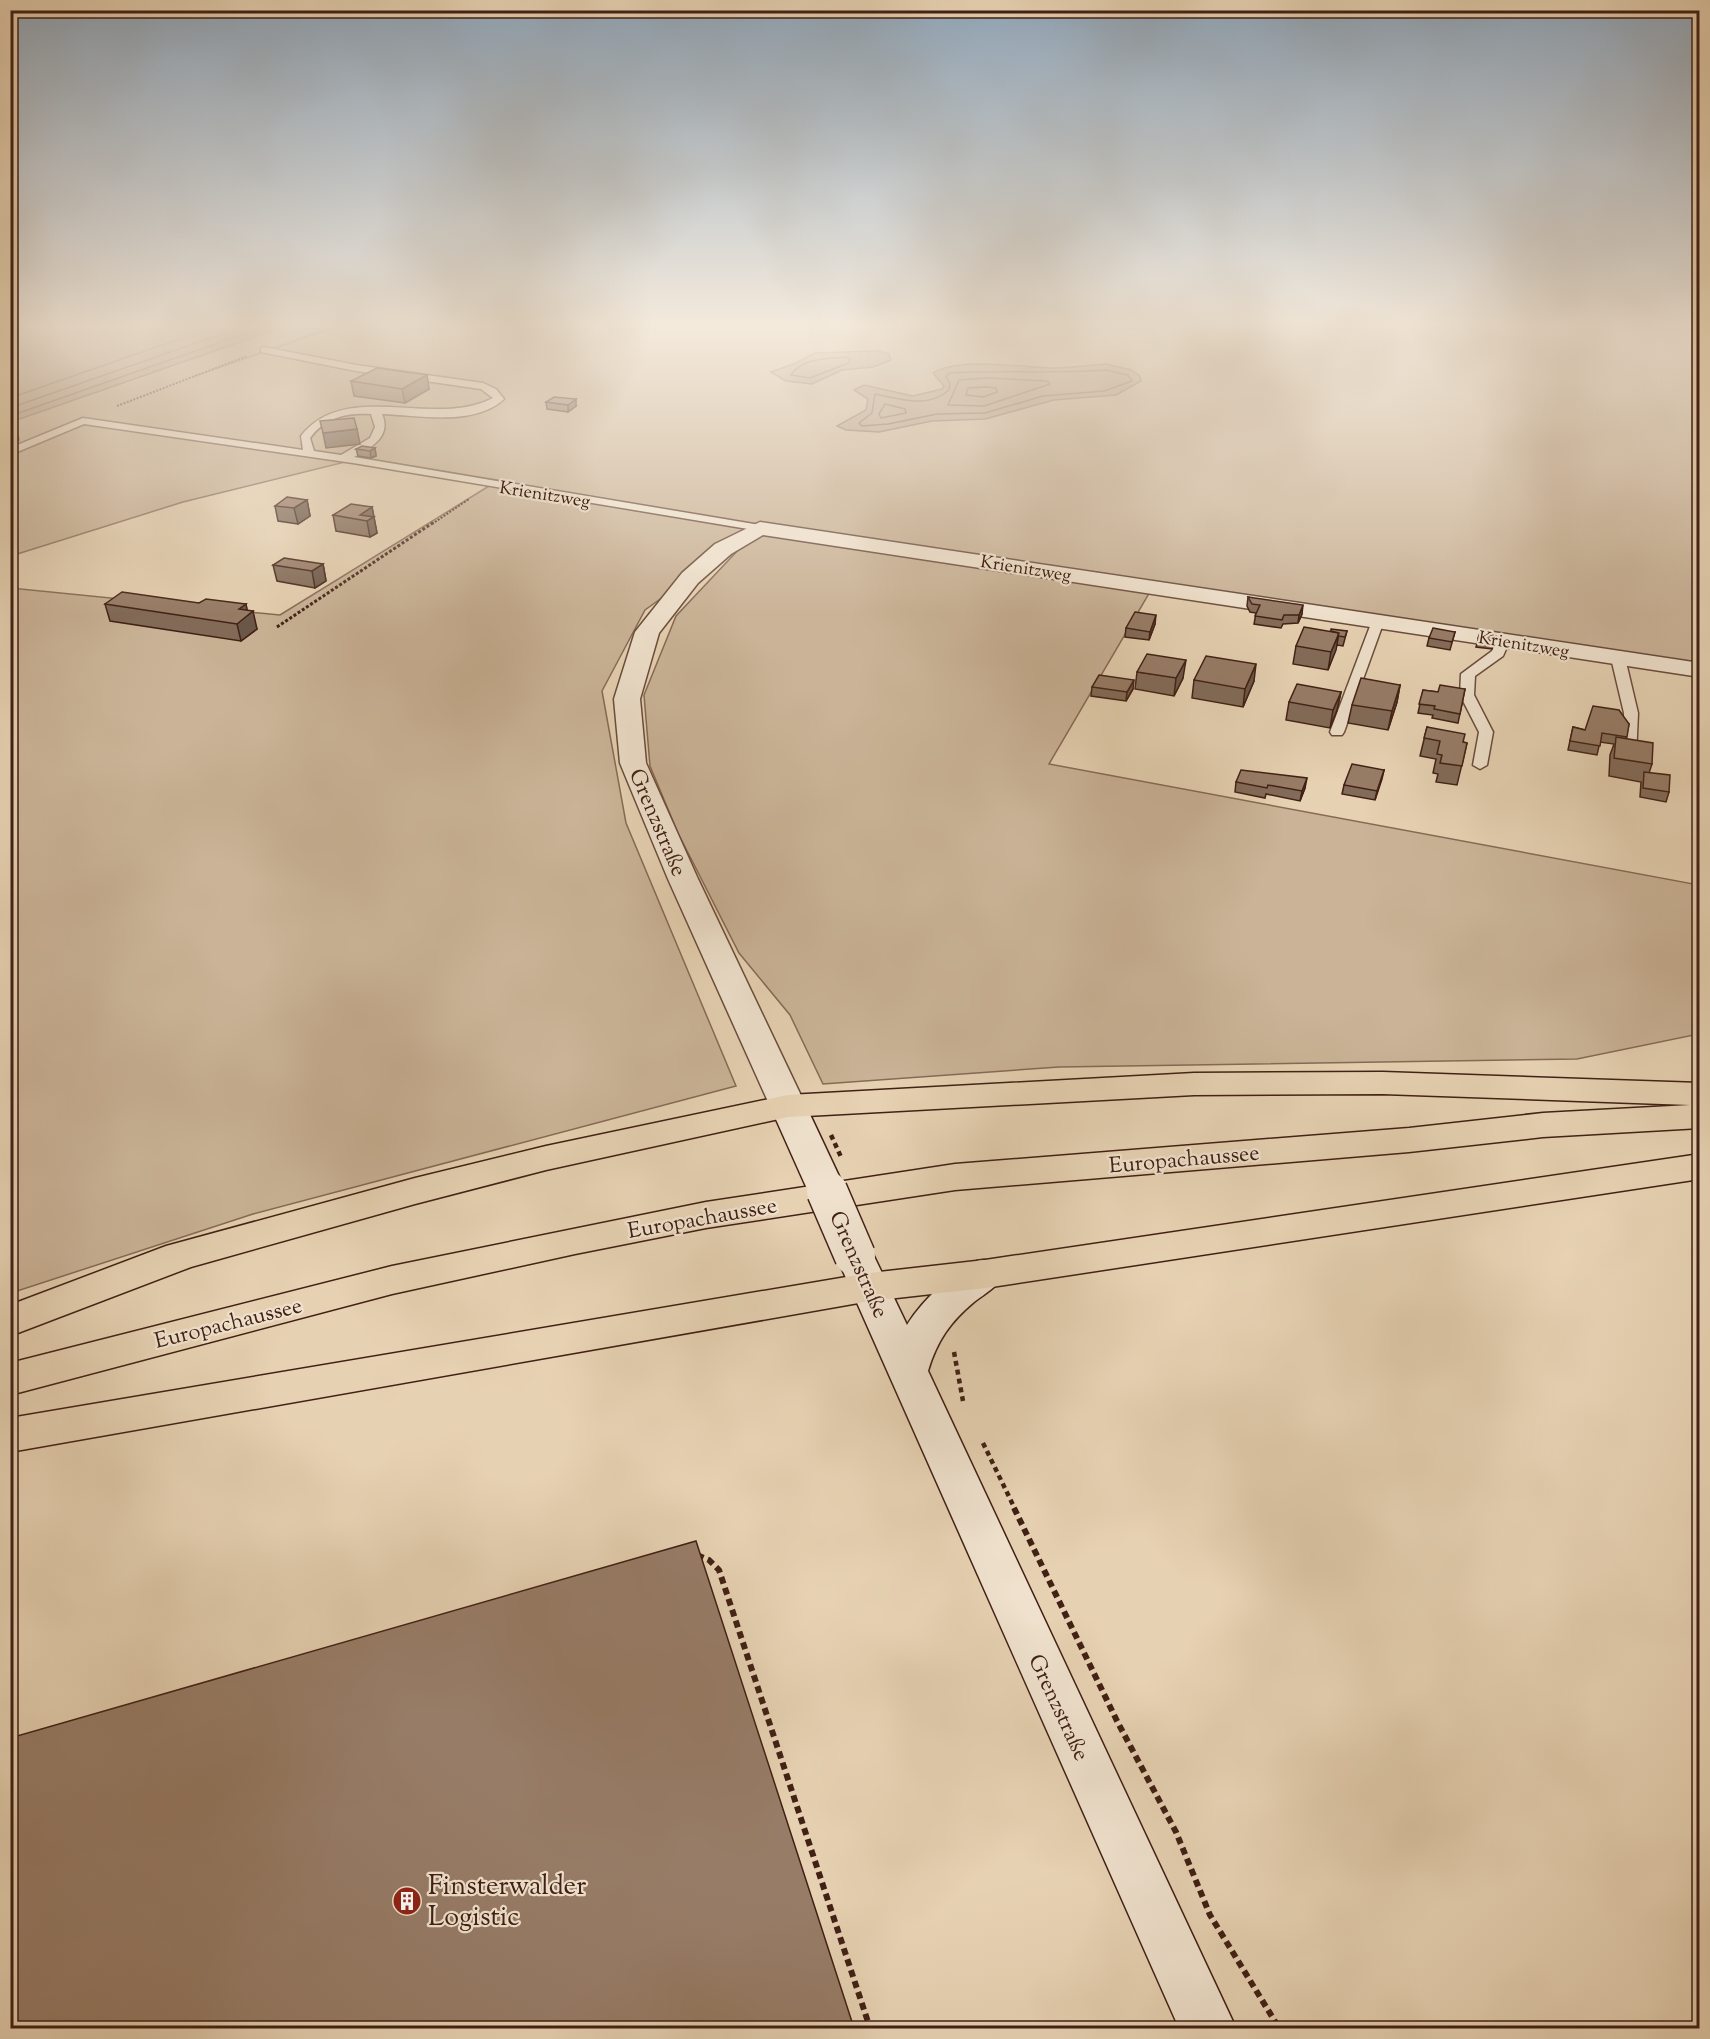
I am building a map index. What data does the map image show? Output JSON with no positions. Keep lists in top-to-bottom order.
{
  "streets": {
    "main road": ["Europachaussee"],
    "street": ["Krienitzweg", "Grenzstraße"]
  },
  "crossings": [
    ["Krienitzweg", "Grenzstraße"]
  ],
  "places": {
    "building": ["Finsterwalder Logistic"]
  }
}
